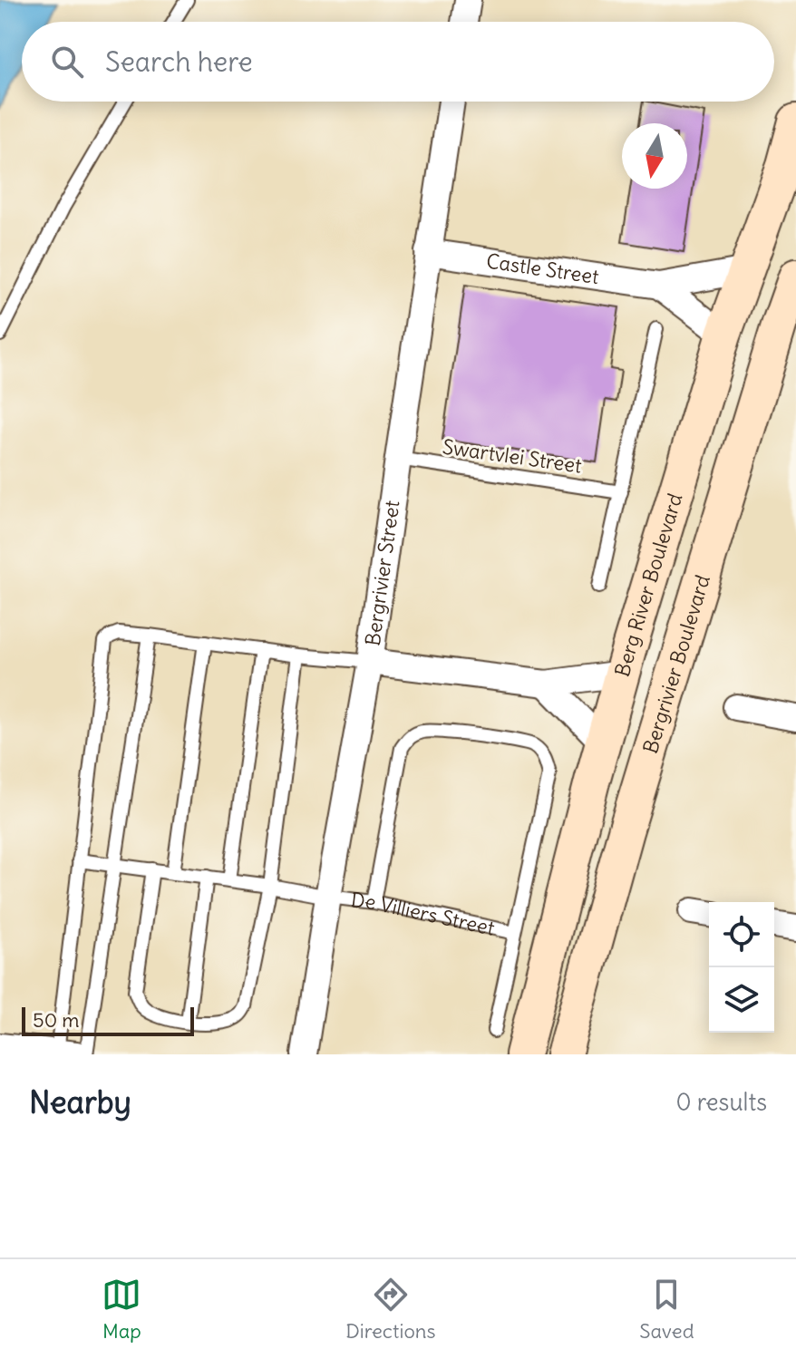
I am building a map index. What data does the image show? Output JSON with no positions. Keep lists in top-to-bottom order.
{
  "streets": {
    "street": [
      "Castle Street",
      "Bergrivier Street",
      "Berg River Boulevard",
      "Bergrivier Boulevard"
    ],
    "lane": ["Swartvlei Street", "De Villiers Street"]
  },
  "crossings": [
    ["Castle Street", "Bergrivier Street"],
    ["Castle Street", "Berg River Boulevard"],
    ["Swartvlei Street", "Bergrivier Street"],
    ["Bergrivier Street", "De Villiers Street"]
  ],
  "scale_bar": "50 m",
  "north": "bottom",
  "page": {
    "search": "Search here",
    "scale": "50 m",
    "heading": ["Nearby", "0 results"],
    "nav": ["Map", "Directions", "Saved"]
  }
}
